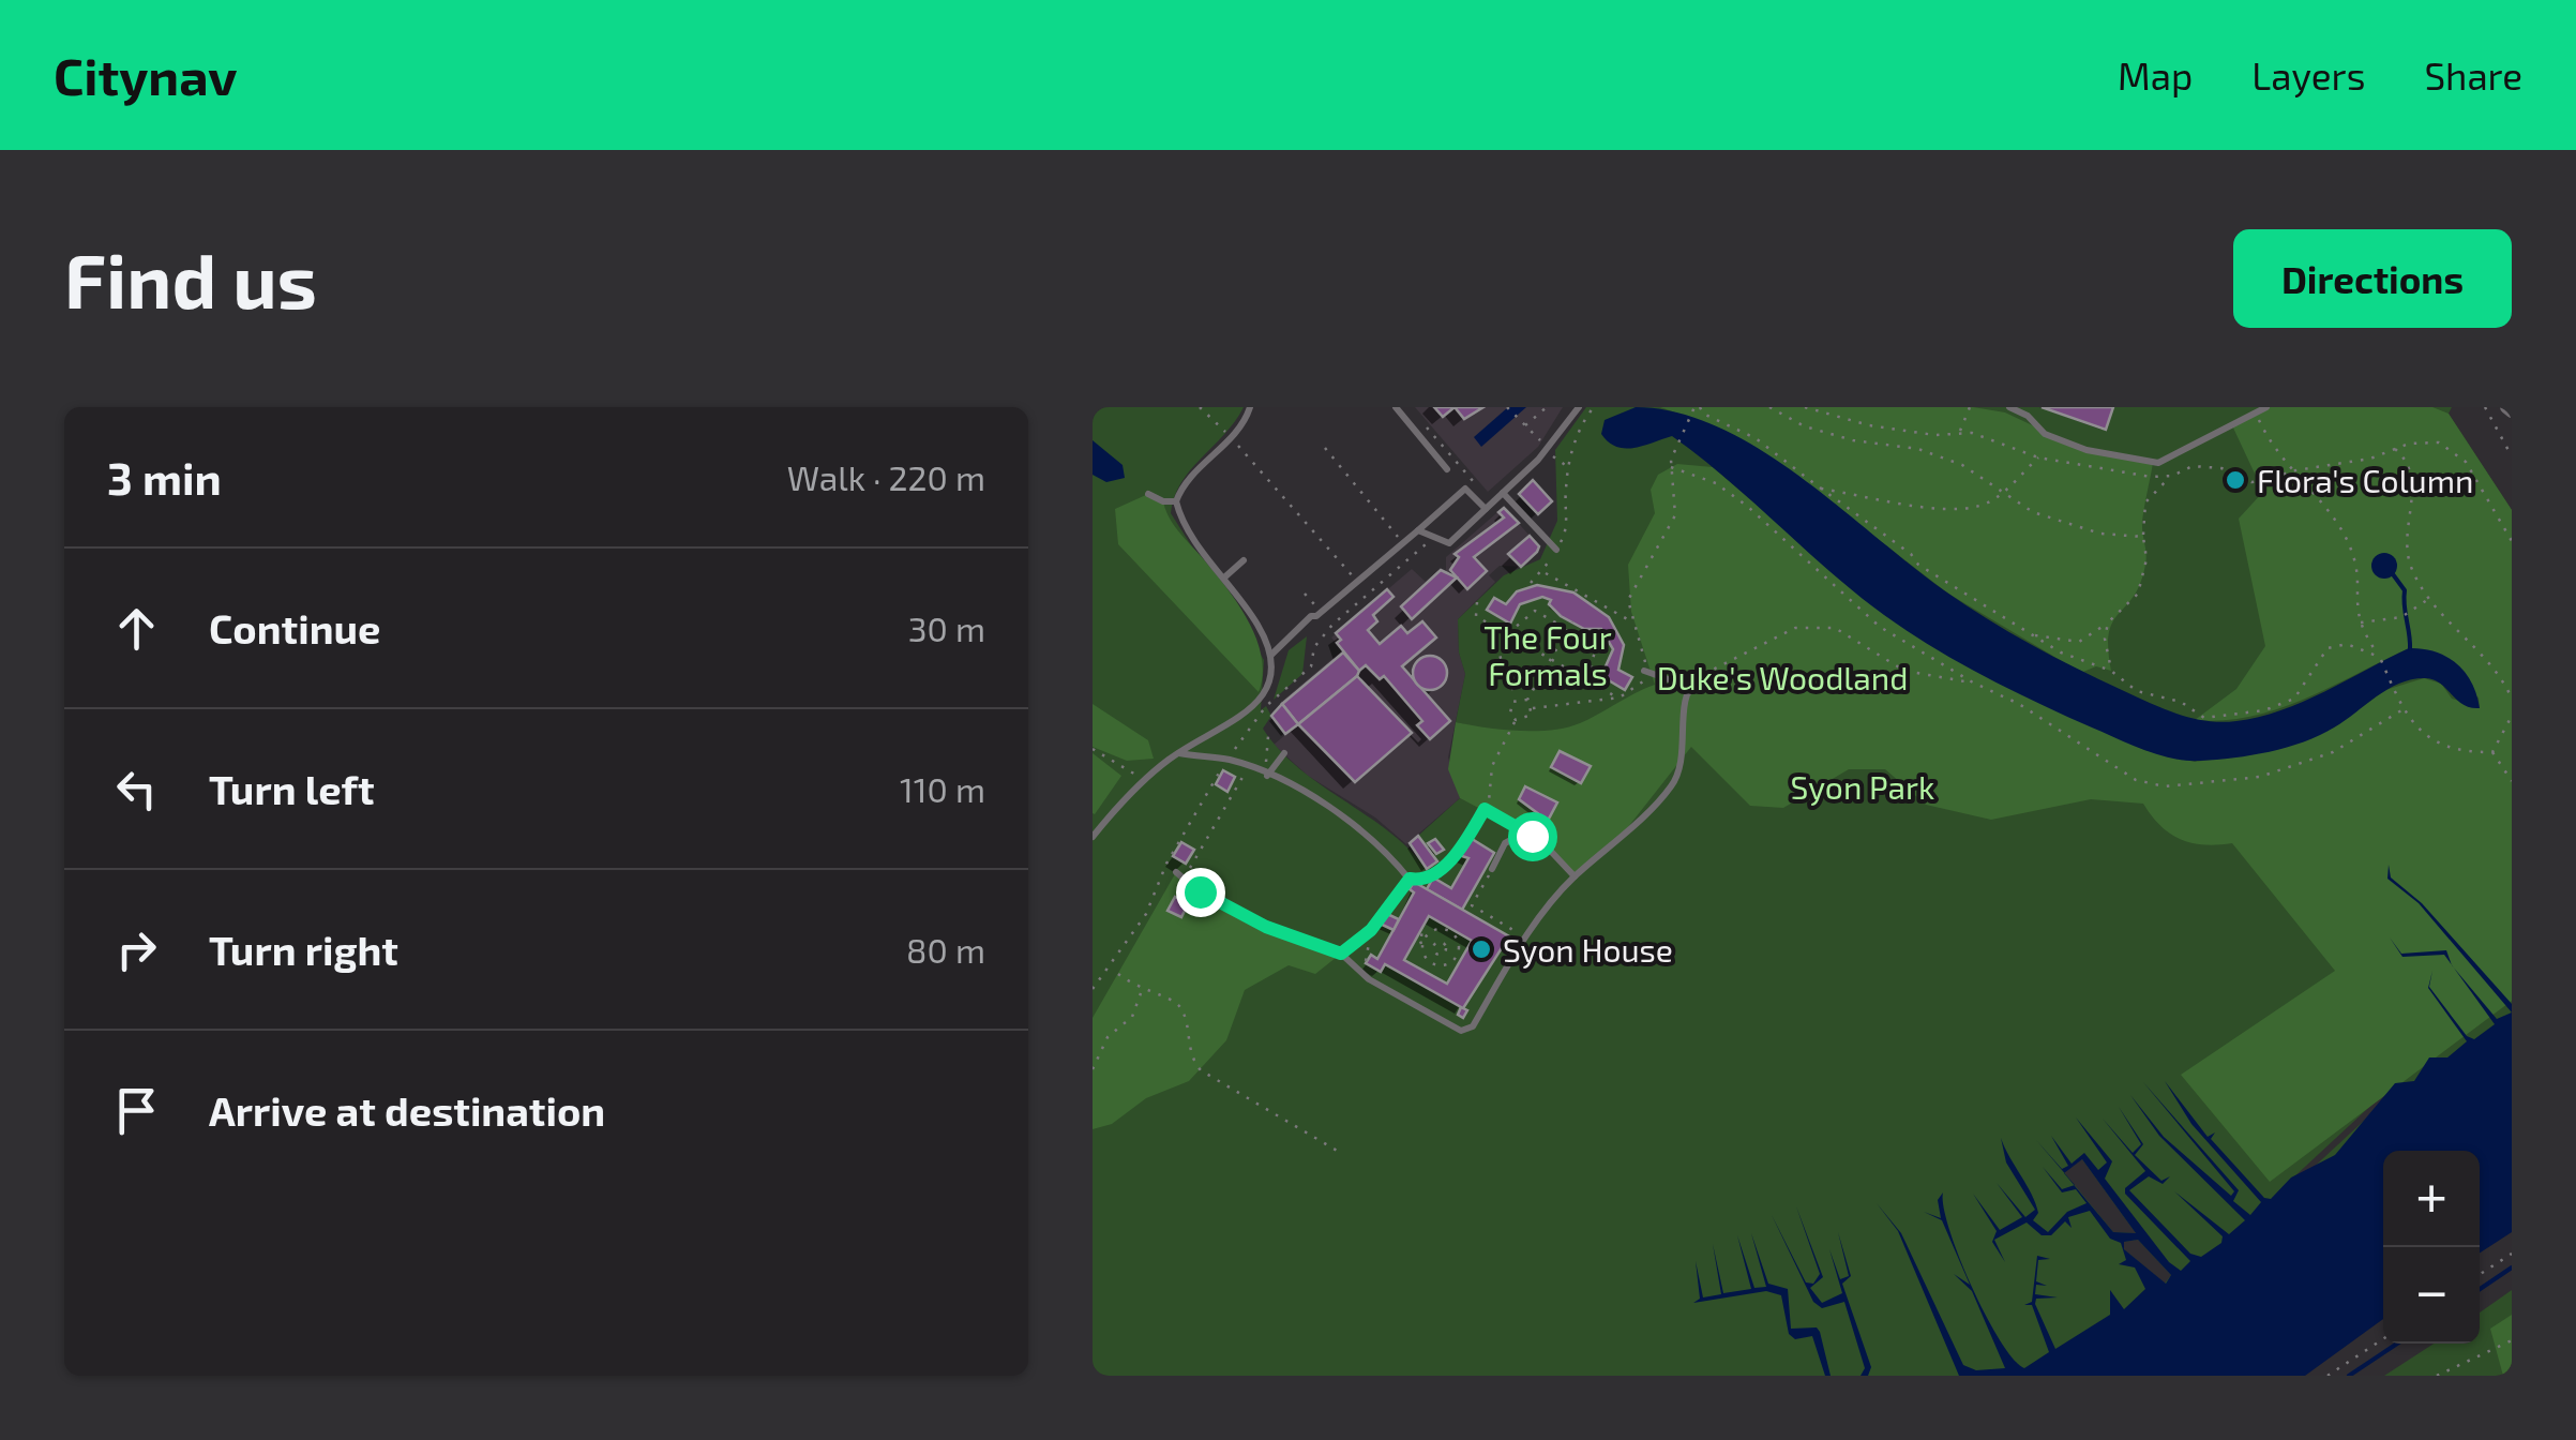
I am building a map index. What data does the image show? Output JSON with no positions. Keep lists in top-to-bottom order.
{
  "parks": ["The Four Formals", "Duke's Woodland", "Syon Park"],
  "places": ["Flora's Column", "Syon House"],
  "page": {
    "header": "Citynav",
    "nav": ["Map", "Layers", "Share"],
    "buttons": "Directions",
    "title": "Find us",
    "heading": ["3 min", "Walk · 220 m"],
    "list": [
      ["Continue", "30 m"],
      ["Turn left", "110 m"],
      ["Turn right", "80 m"],
      "Arrive at destination"
    ],
    "map_buttons": ["+", "−"]
  }
}
